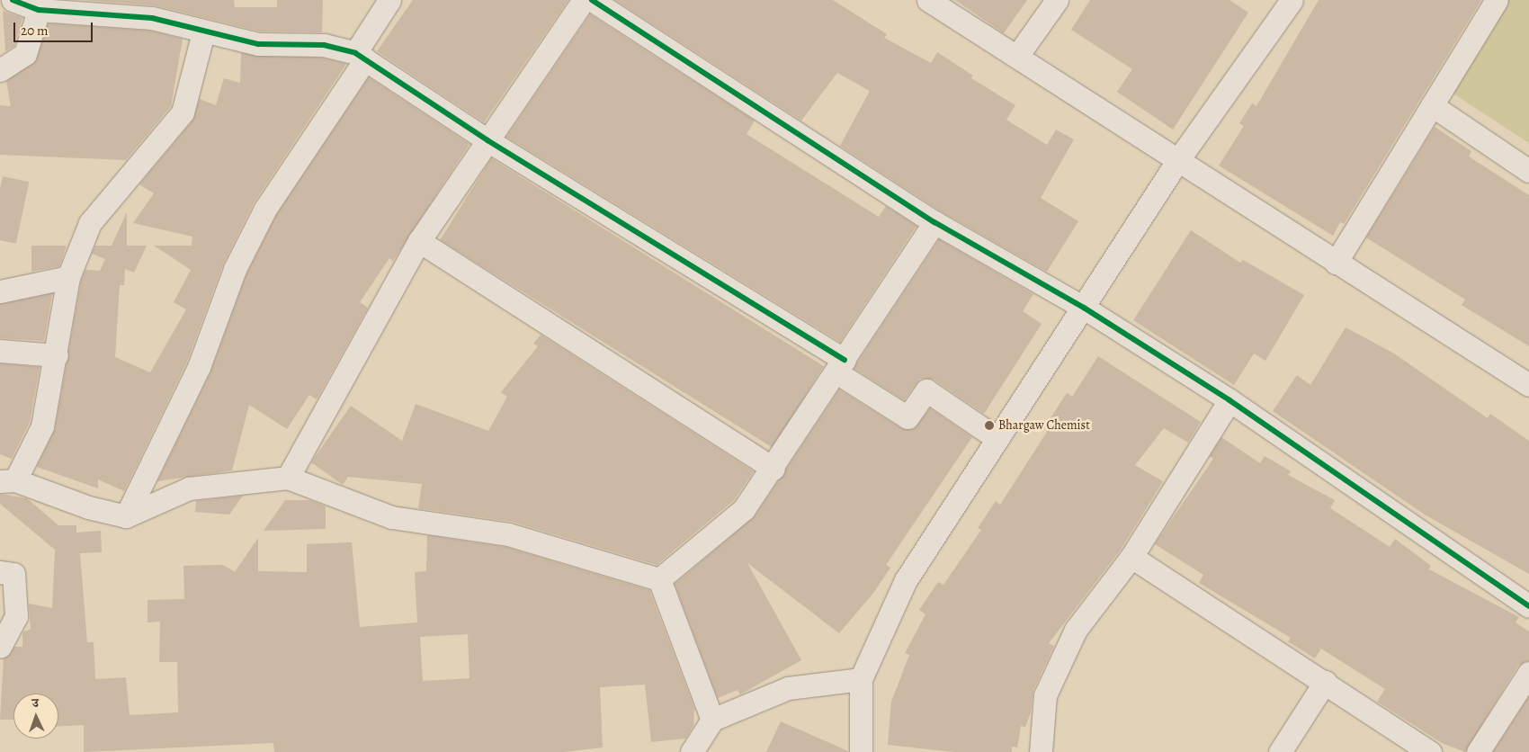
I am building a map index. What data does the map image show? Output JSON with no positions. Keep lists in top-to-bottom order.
{
  "places": ["Bhargaw Chemist"],
  "scale_bar": "20 m",
  "north": "top"
}
